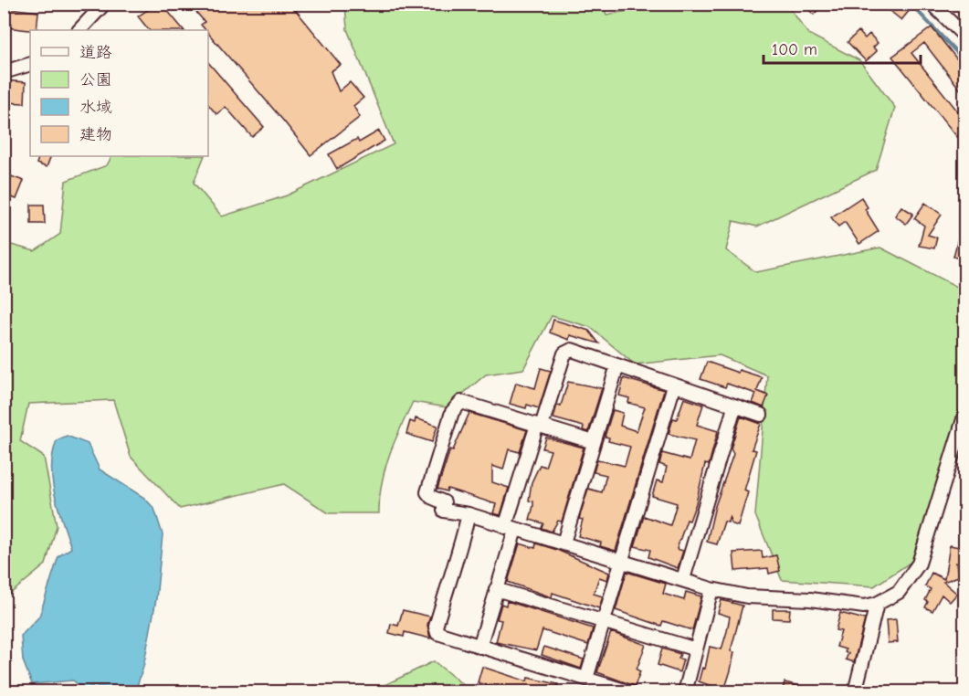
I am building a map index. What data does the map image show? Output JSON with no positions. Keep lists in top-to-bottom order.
{
  "legend": [
    "道路",
    "公園",
    "水域",
    "建物"
  ],
  "scale_bar": "100 m"
}
